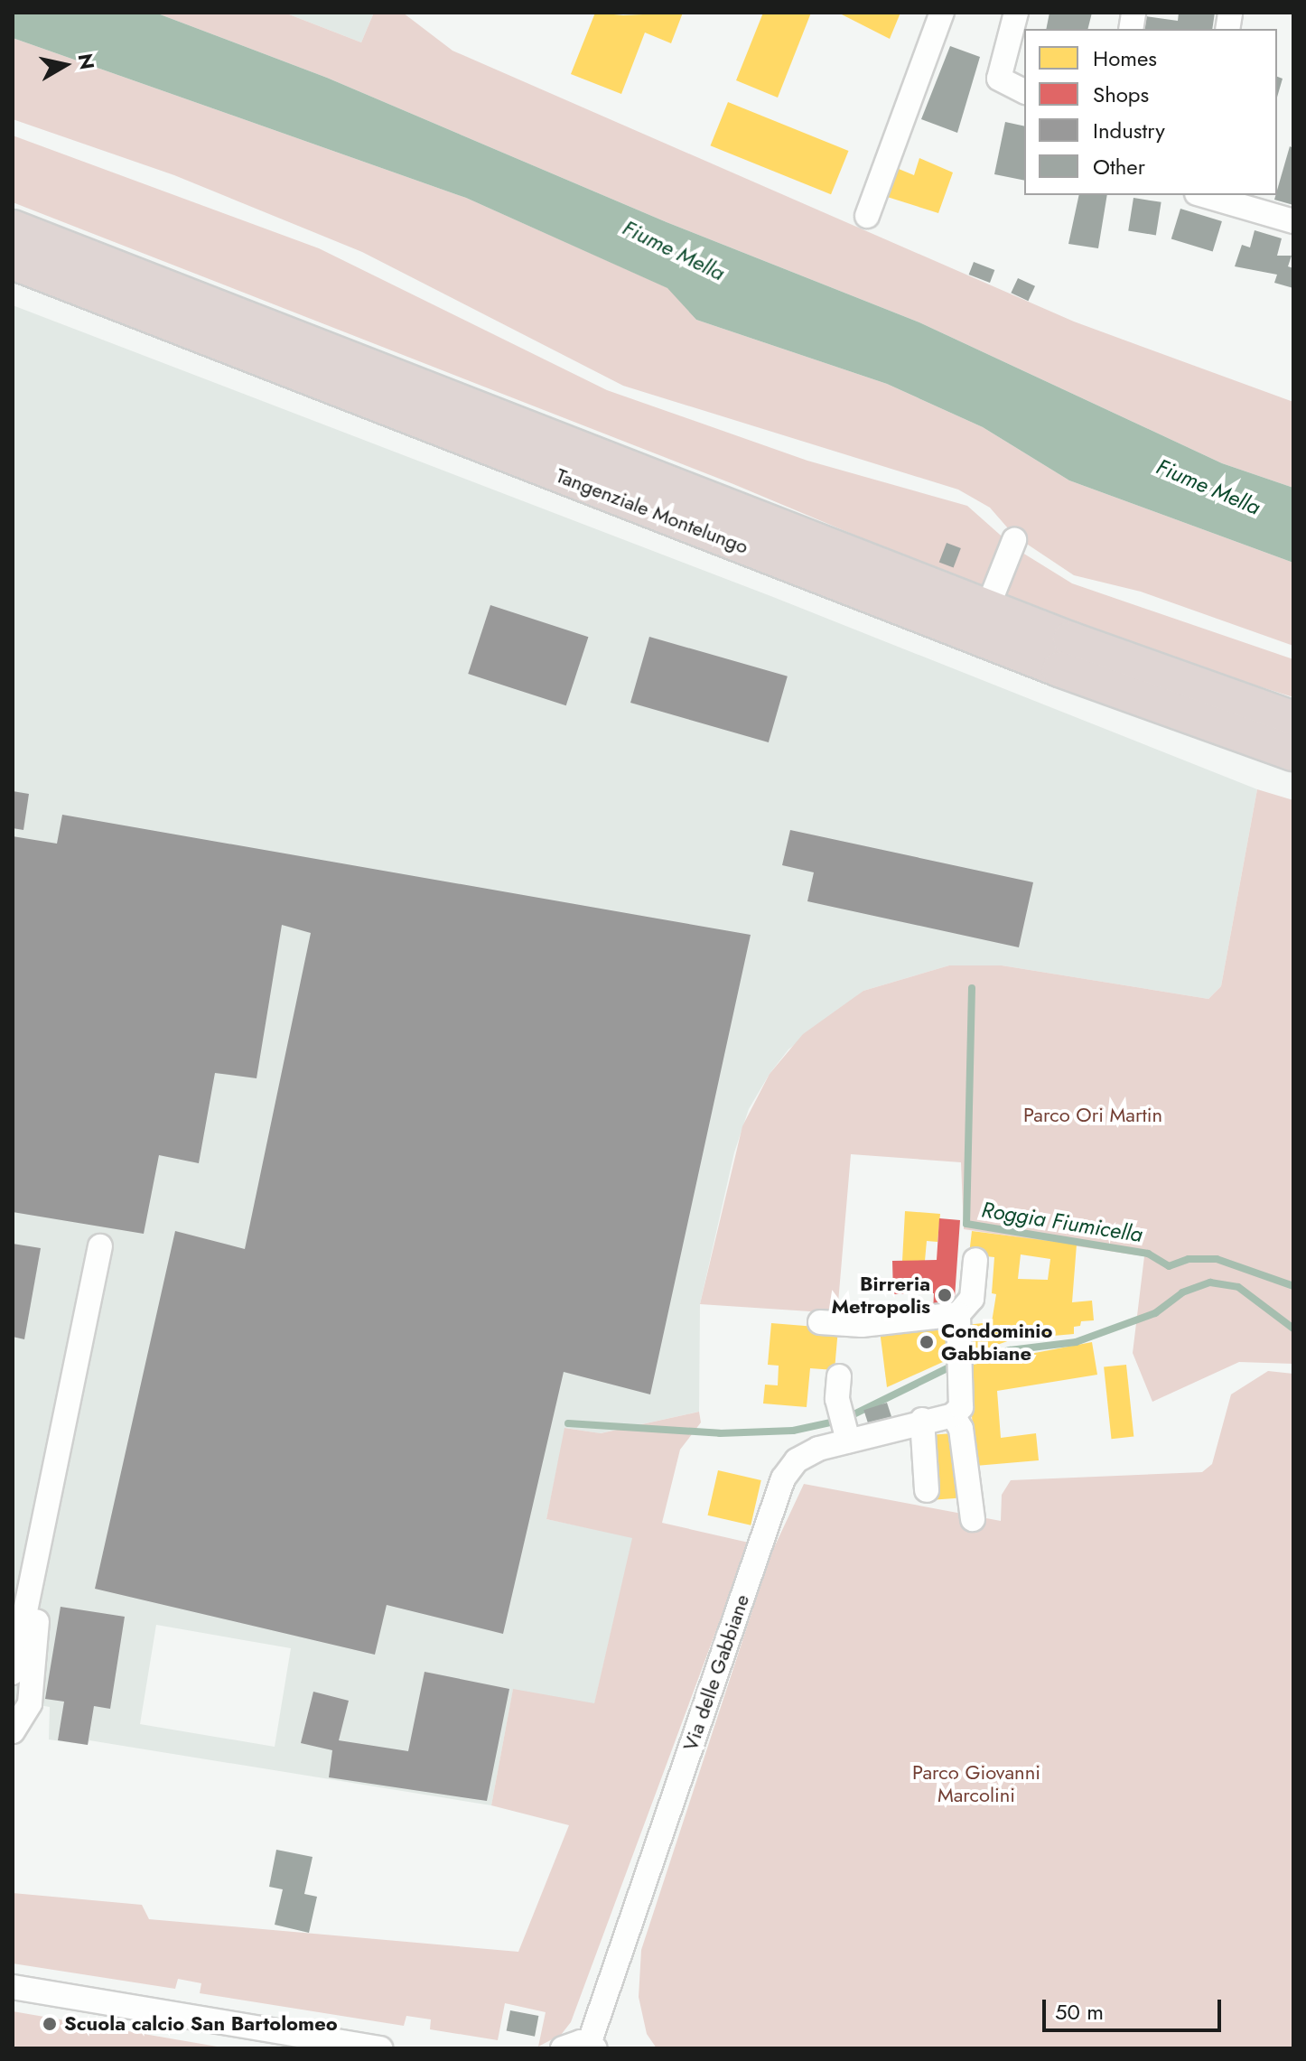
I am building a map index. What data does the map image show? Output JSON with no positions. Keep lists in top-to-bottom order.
{
  "streets": {
    "highway": ["Tangenziale Montelungo"],
    "street": ["Via delle Gabbiane"]
  },
  "water": ["Fiume Mella", "Roggia Fiumicella"],
  "parks": ["Parco Ori Martin", "Parco Giovanni Marcolini"],
  "places": ["Birreria Metropolis", "Condominio Gabbiane", "Scuola calcio San Bartolomeo"],
  "legend": [
    "Homes",
    "Shops",
    "Industry",
    "Other"
  ],
  "scale_bar": "50 m",
  "north": "right"
}
